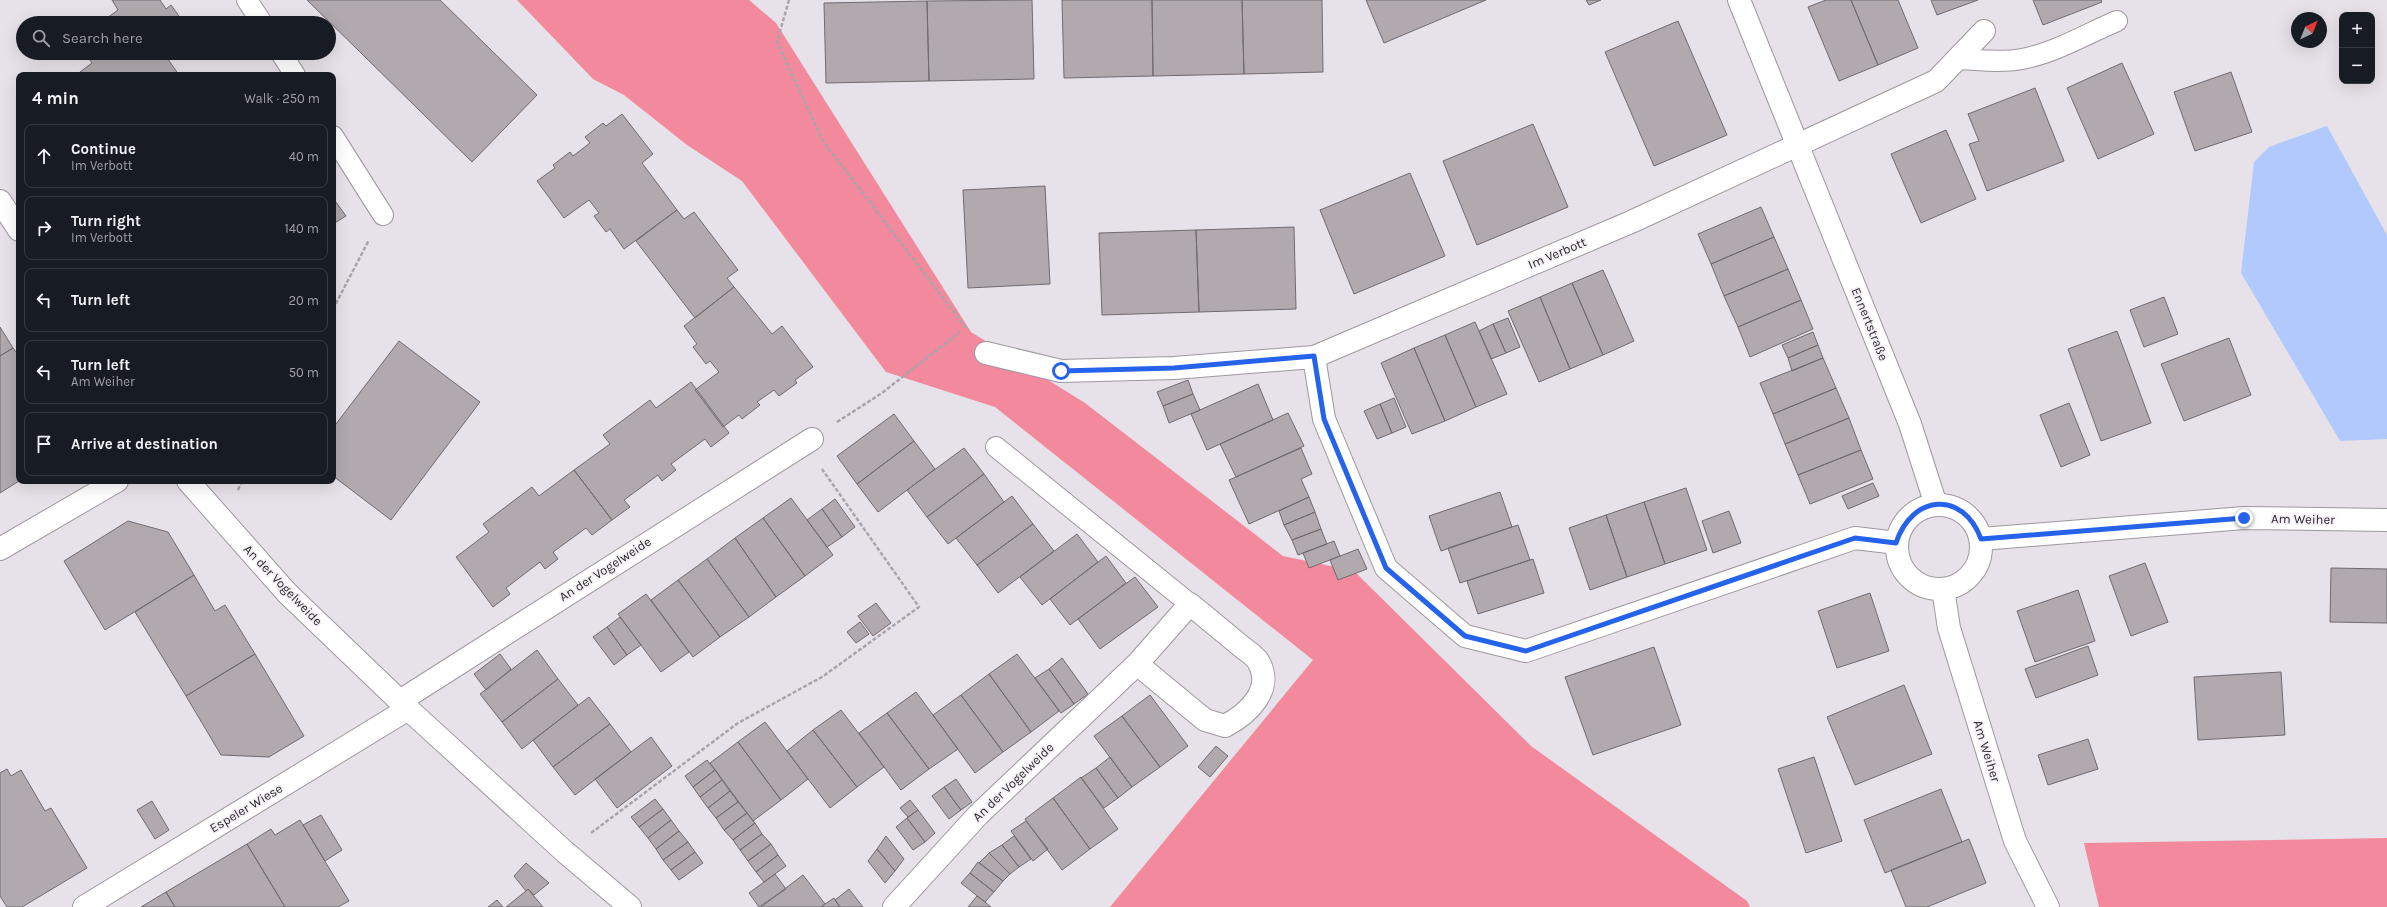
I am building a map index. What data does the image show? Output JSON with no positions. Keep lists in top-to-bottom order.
{
  "streets": {
    "street": [
      "Im Verbott",
      "Ennertstraße",
      "Am Weiher",
      "An der Vogelweide",
      "Espeler Wiese"
    ]
  },
  "crossings": [
    ["Im Verbott", "Ennertstraße"],
    ["Ennertstraße", "Am Weiher"],
    ["An der Vogelweide", "Espeler Wiese"]
  ],
  "north": "top right",
  "page": {
    "map_buttons": ["+", "−"],
    "search": "Search here",
    "heading": ["4 min", "Walk · 250 m"],
    "list": [
      ["Continue", "Im Verbott", "40 m"],
      ["Turn right", "Im Verbott", "140 m"],
      ["Turn left", "20 m"],
      ["Turn left", "Am Weiher", "50 m"],
      "Arrive at destination"
    ]
  }
}
